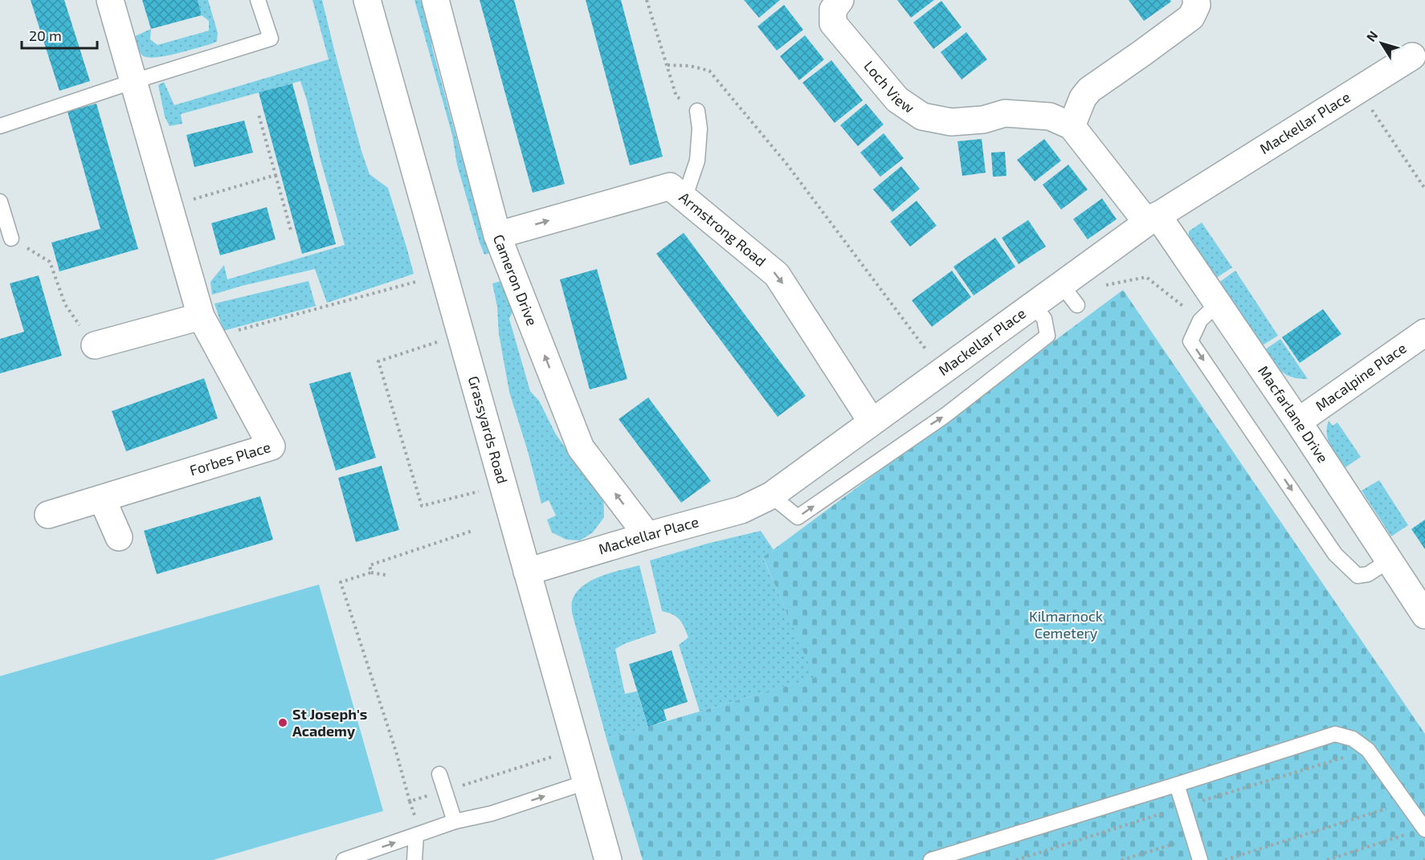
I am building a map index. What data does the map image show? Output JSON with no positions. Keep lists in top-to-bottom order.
{
  "streets": {
    "street": [
      "Loch View",
      "Mackellar Place",
      "Armstrong Road",
      "Cameron Drive",
      "Macalpine Place",
      "Macfarlane Drive",
      "Grassyards Road",
      "Forbes Place"
    ]
  },
  "crossings": [
    ["Loch View", "Mackellar Place"],
    ["Loch View", "Macfarlane Drive"],
    ["Mackellar Place", "Armstrong Road"],
    ["Mackellar Place", "Cameron Drive"],
    ["Mackellar Place", "Macfarlane Drive"],
    ["Mackellar Place", "Grassyards Road"],
    ["Armstrong Road", "Cameron Drive"],
    ["Macalpine Place", "Macfarlane Drive"]
  ],
  "one_way": ["Armstrong Road", "Cameron Drive"],
  "parks": ["Kilmarnock Cemetery"],
  "places": ["St Joseph's Academy"],
  "scale_bar": "20 m",
  "north": "top left"
}
